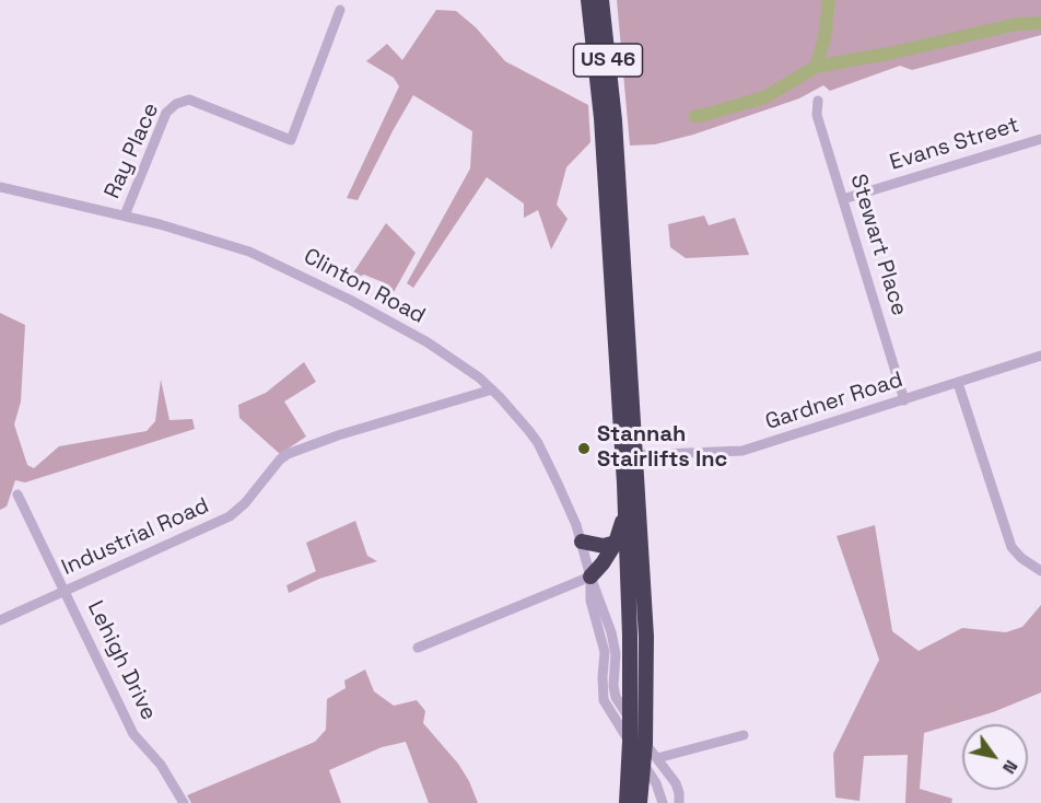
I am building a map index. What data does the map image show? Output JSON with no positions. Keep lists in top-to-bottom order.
{
  "streets": {
    "highway": ["US 46"],
    "street": [
      "Evans Street",
      "Ray Place",
      "Stewart Place",
      "Clinton Road",
      "Gardner Road",
      "Industrial Road",
      "Lehigh Drive"
    ]
  },
  "crossings": [
    ["US 46", "Gardner Road"],
    ["Evans Street", "Stewart Place"],
    ["Ray Place", "Clinton Road"],
    ["Stewart Place", "Gardner Road"],
    ["Clinton Road", "Industrial Road"],
    ["Industrial Road", "Lehigh Drive"]
  ],
  "places": ["Stannah Stairlifts Inc"],
  "north": "bottom right"
}
